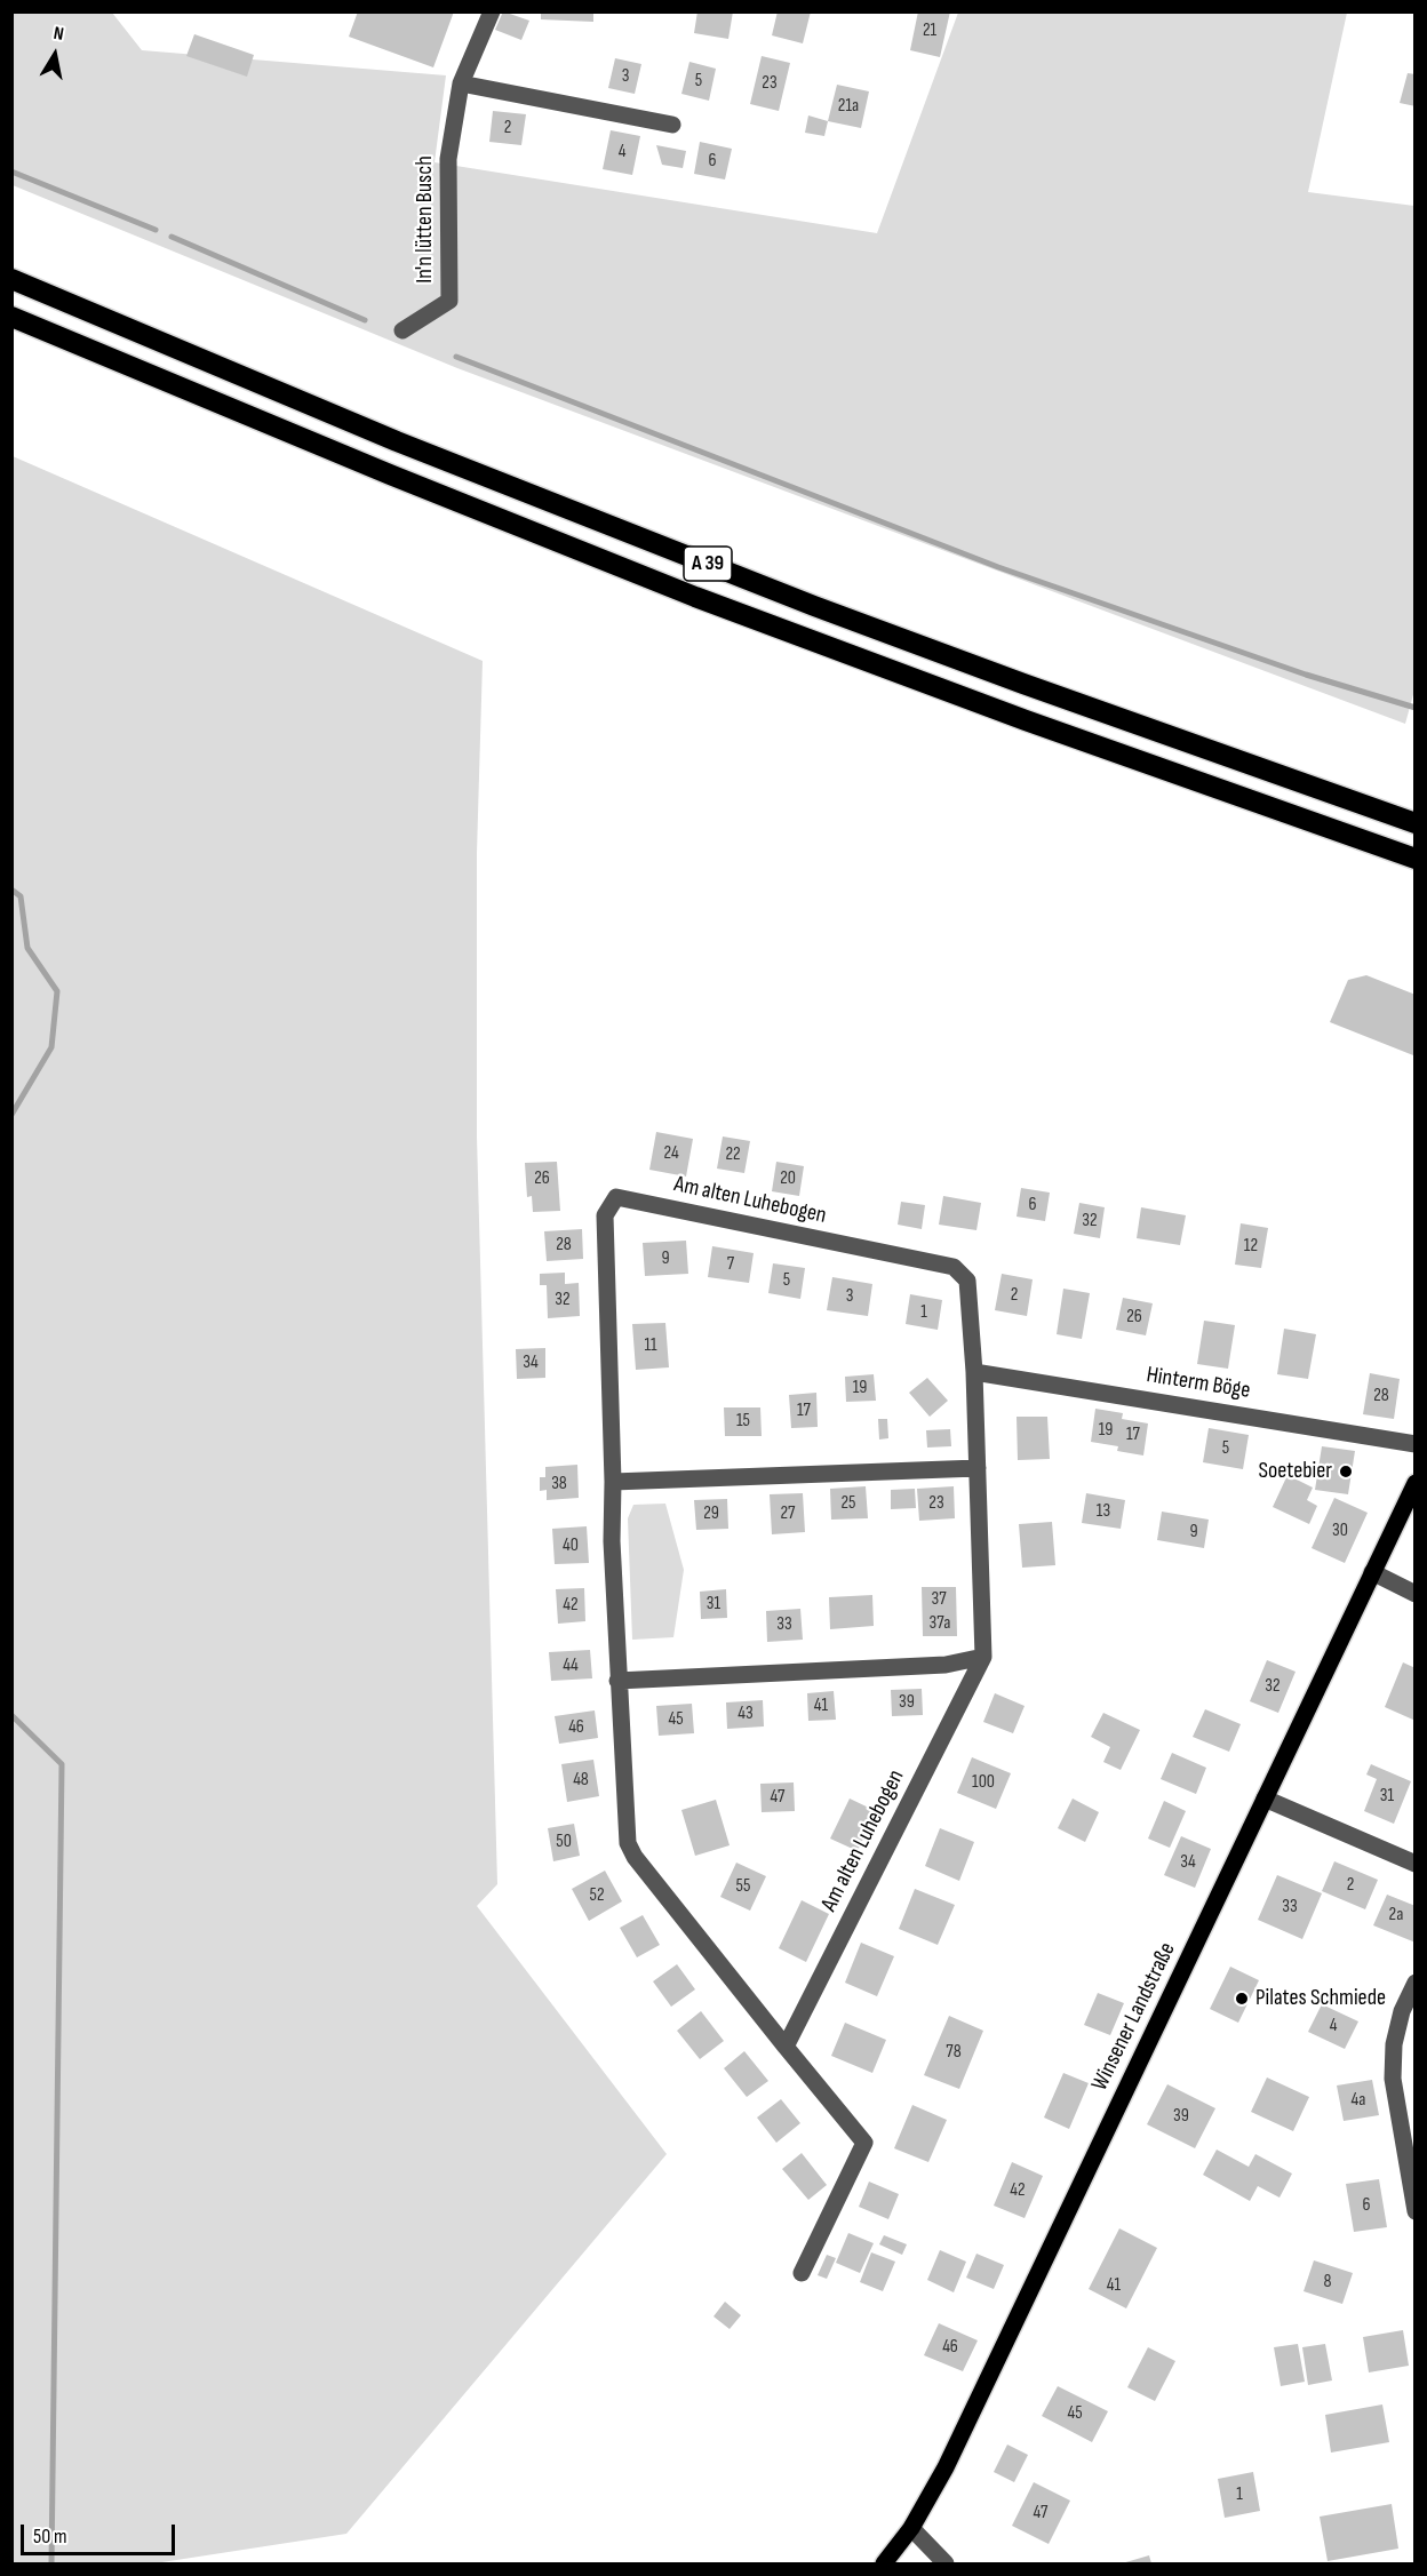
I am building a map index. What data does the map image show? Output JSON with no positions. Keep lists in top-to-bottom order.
{
  "streets": {
    "highway": ["A 39"],
    "main road": ["Winsener Landstraße"],
    "street": ["In'n lütten Busch", "Am alten Luhebogen", "Hinterm Böge"]
  },
  "crossings": [
    ["Am alten Luhebogen", "Hinterm Böge"]
  ],
  "places": ["Soetebier", "Pilates Schmiede"],
  "house_numbers": [
    "21",
    "3",
    "5",
    "23",
    "21a",
    "2",
    "4",
    "6",
    "24",
    "22",
    "26",
    "20",
    "6",
    "32",
    "28",
    "12",
    "9",
    "7",
    "5",
    "2",
    "3",
    "32",
    "1",
    "26",
    "11",
    "34",
    "19",
    "28",
    "17",
    "15",
    "19",
    "17",
    "5",
    "38",
    "25",
    "23",
    "13",
    "29",
    "27",
    "30",
    "9",
    "40",
    "37",
    "31",
    "42",
    "37a",
    "33",
    "44",
    "32",
    "39",
    "41",
    "43",
    "45",
    "46",
    "48",
    "100",
    "31",
    "47",
    "50",
    "34",
    "2",
    "55",
    "52",
    "33",
    "2a",
    "4",
    "78",
    "4a",
    "39",
    "42",
    "6",
    "8",
    "41",
    "46",
    "45",
    "1",
    "47"
  ],
  "scale_bar": "50 m",
  "north": "top"
}
